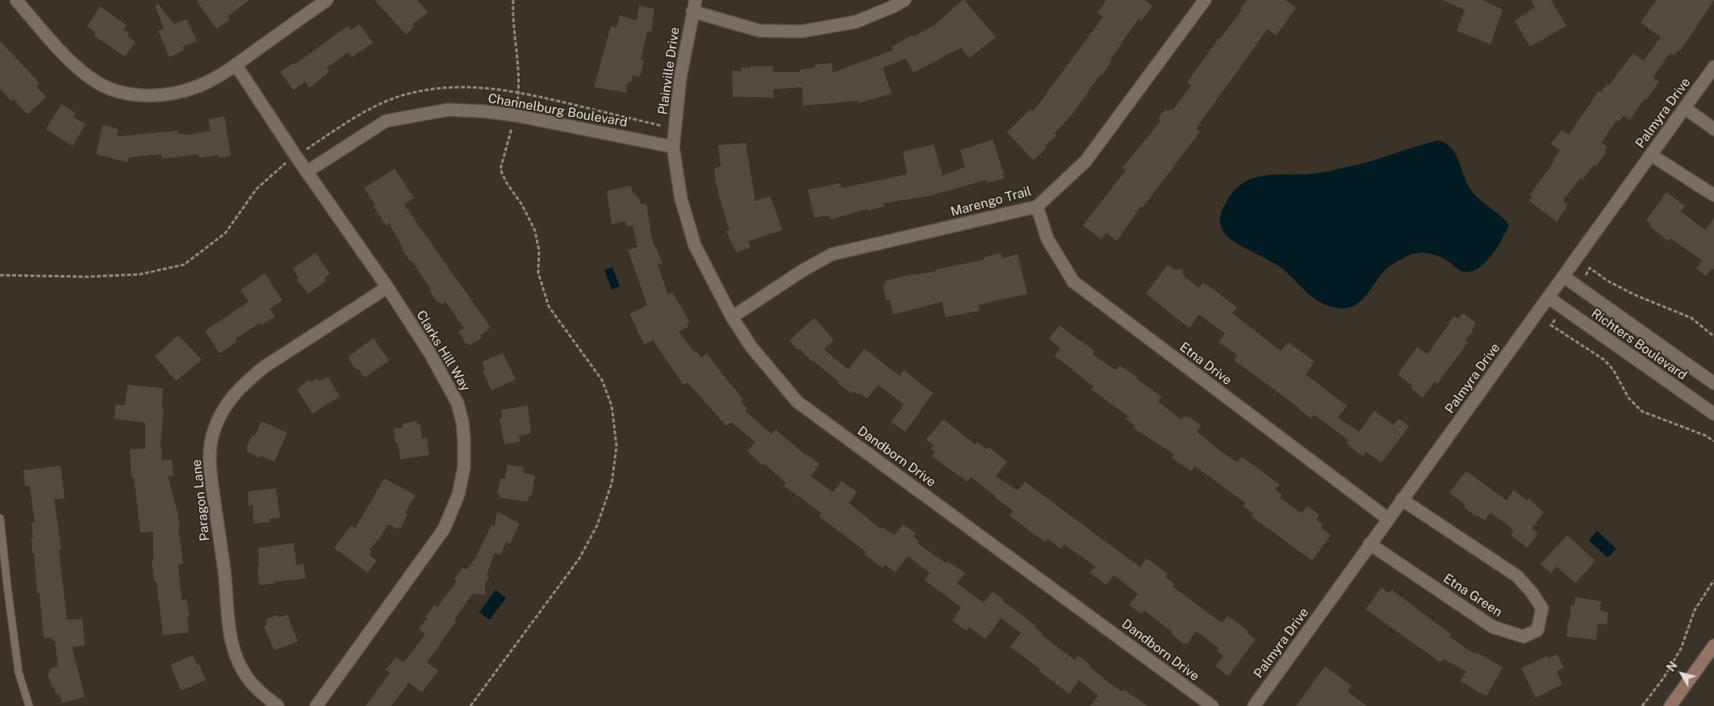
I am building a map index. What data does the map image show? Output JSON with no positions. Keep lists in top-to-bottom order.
{
  "streets": {
    "street": [
      "Plainville Drive",
      "Channelburg Boulevard",
      "Palmyra Drive",
      "Marengo Trail",
      "Richters Boulevard",
      "Clarks Hill Way",
      "Etna Drive",
      "Dandborn Drive",
      "Paragon Lane",
      "Etna Green"
    ]
  },
  "crossings": [
    ["Plainville Drive", "Channelburg Boulevard"],
    ["Plainville Drive", "Dandborn Drive"],
    ["Channelburg Boulevard", "Clarks Hill Way"],
    ["Channelburg Boulevard", "Dandborn Drive"],
    ["Palmyra Drive", "Richters Boulevard"],
    ["Palmyra Drive", "Etna Drive"],
    ["Palmyra Drive", "Etna Green"],
    ["Marengo Trail", "Etna Drive"],
    ["Marengo Trail", "Dandborn Drive"],
    ["Clarks Hill Way", "Paragon Lane"]
  ],
  "north": "top left"
}
